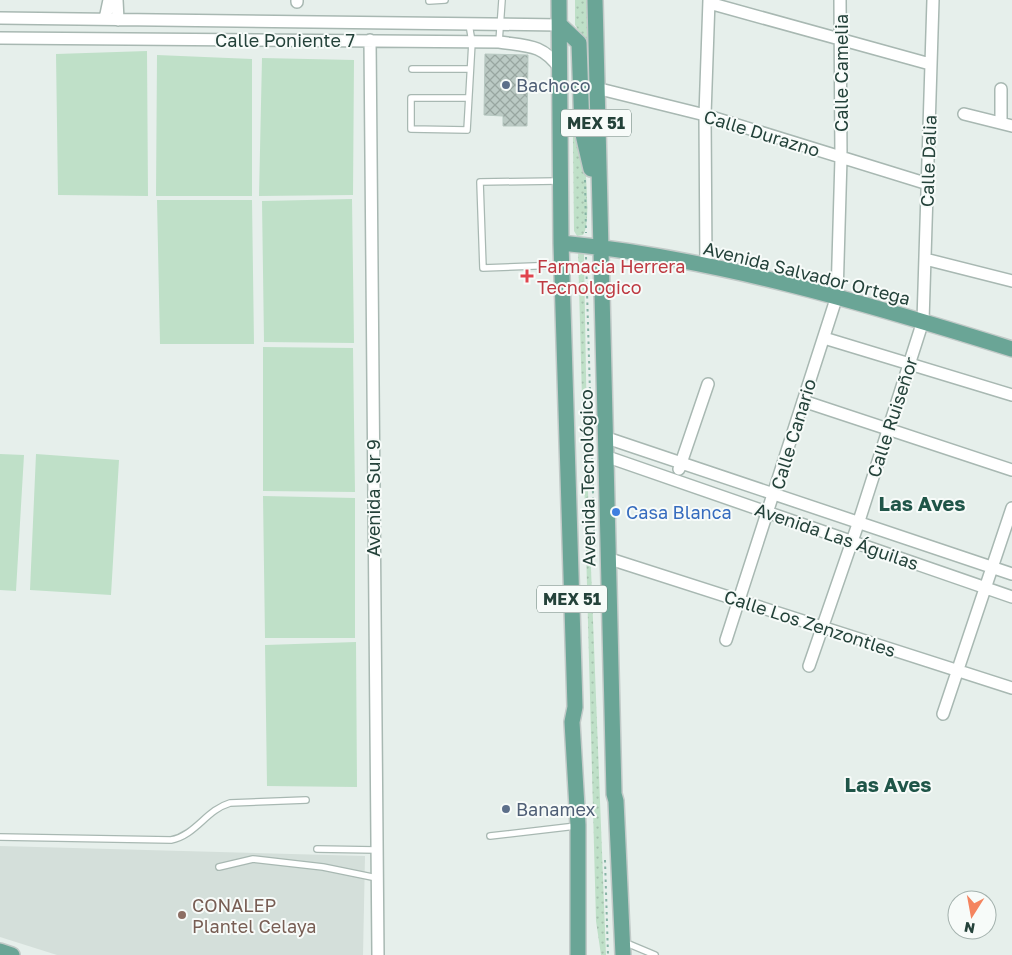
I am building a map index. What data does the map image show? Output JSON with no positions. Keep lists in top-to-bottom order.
{
  "streets": {
    "main road": ["MEX 51", "Avenida Salvador Ortega", "Avenida Tecnológico"],
    "street": [
      "Calle Poniente 7",
      "Calle Camelia",
      "Calle Durazno",
      "Calle Dalia",
      "Calle Ruiseñor",
      "Calle Canario",
      "Avenida Sur 9",
      "Avenida Las Águilas",
      "Calle Los Zenzontles"
    ]
  },
  "crossings": [
    ["Calle Poniente 7", "Avenida Tecnológico"],
    ["Calle Poniente 7", "Avenida Sur 9"],
    ["Calle Camelia", "Calle Durazno"],
    ["Calle Camelia", "Avenida Salvador Ortega"],
    ["Calle Camelia", "Calle Canario"],
    ["Calle Durazno", "Calle Dalia"],
    ["Calle Durazno", "Avenida Tecnológico"],
    ["Calle Dalia", "Avenida Salvador Ortega"],
    ["Calle Dalia", "Calle Ruiseñor"],
    ["Avenida Salvador Ortega", "Calle Ruiseñor"],
    ["Avenida Salvador Ortega", "Calle Canario"],
    ["Avenida Salvador Ortega", "Avenida Tecnológico"],
    ["Calle Ruiseñor", "Avenida Las Águilas"],
    ["Calle Ruiseñor", "Calle Los Zenzontles"],
    ["Calle Canario", "Avenida Las Águilas"],
    ["Calle Canario", "Calle Los Zenzontles"],
    ["Avenida Tecnológico", "Avenida Las Águilas"],
    ["Avenida Tecnológico", "Calle Los Zenzontles"]
  ],
  "districts": ["Las Aves", "Las Aves"],
  "places": {
    "other": [
      "Bachoco",
      "Casa Blanca",
      "Banamex",
      "CONALEP Plantel Celaya"
    ],
    "health": ["Farmacia Herrera Tecnologico"]
  },
  "north": "bottom"
}
